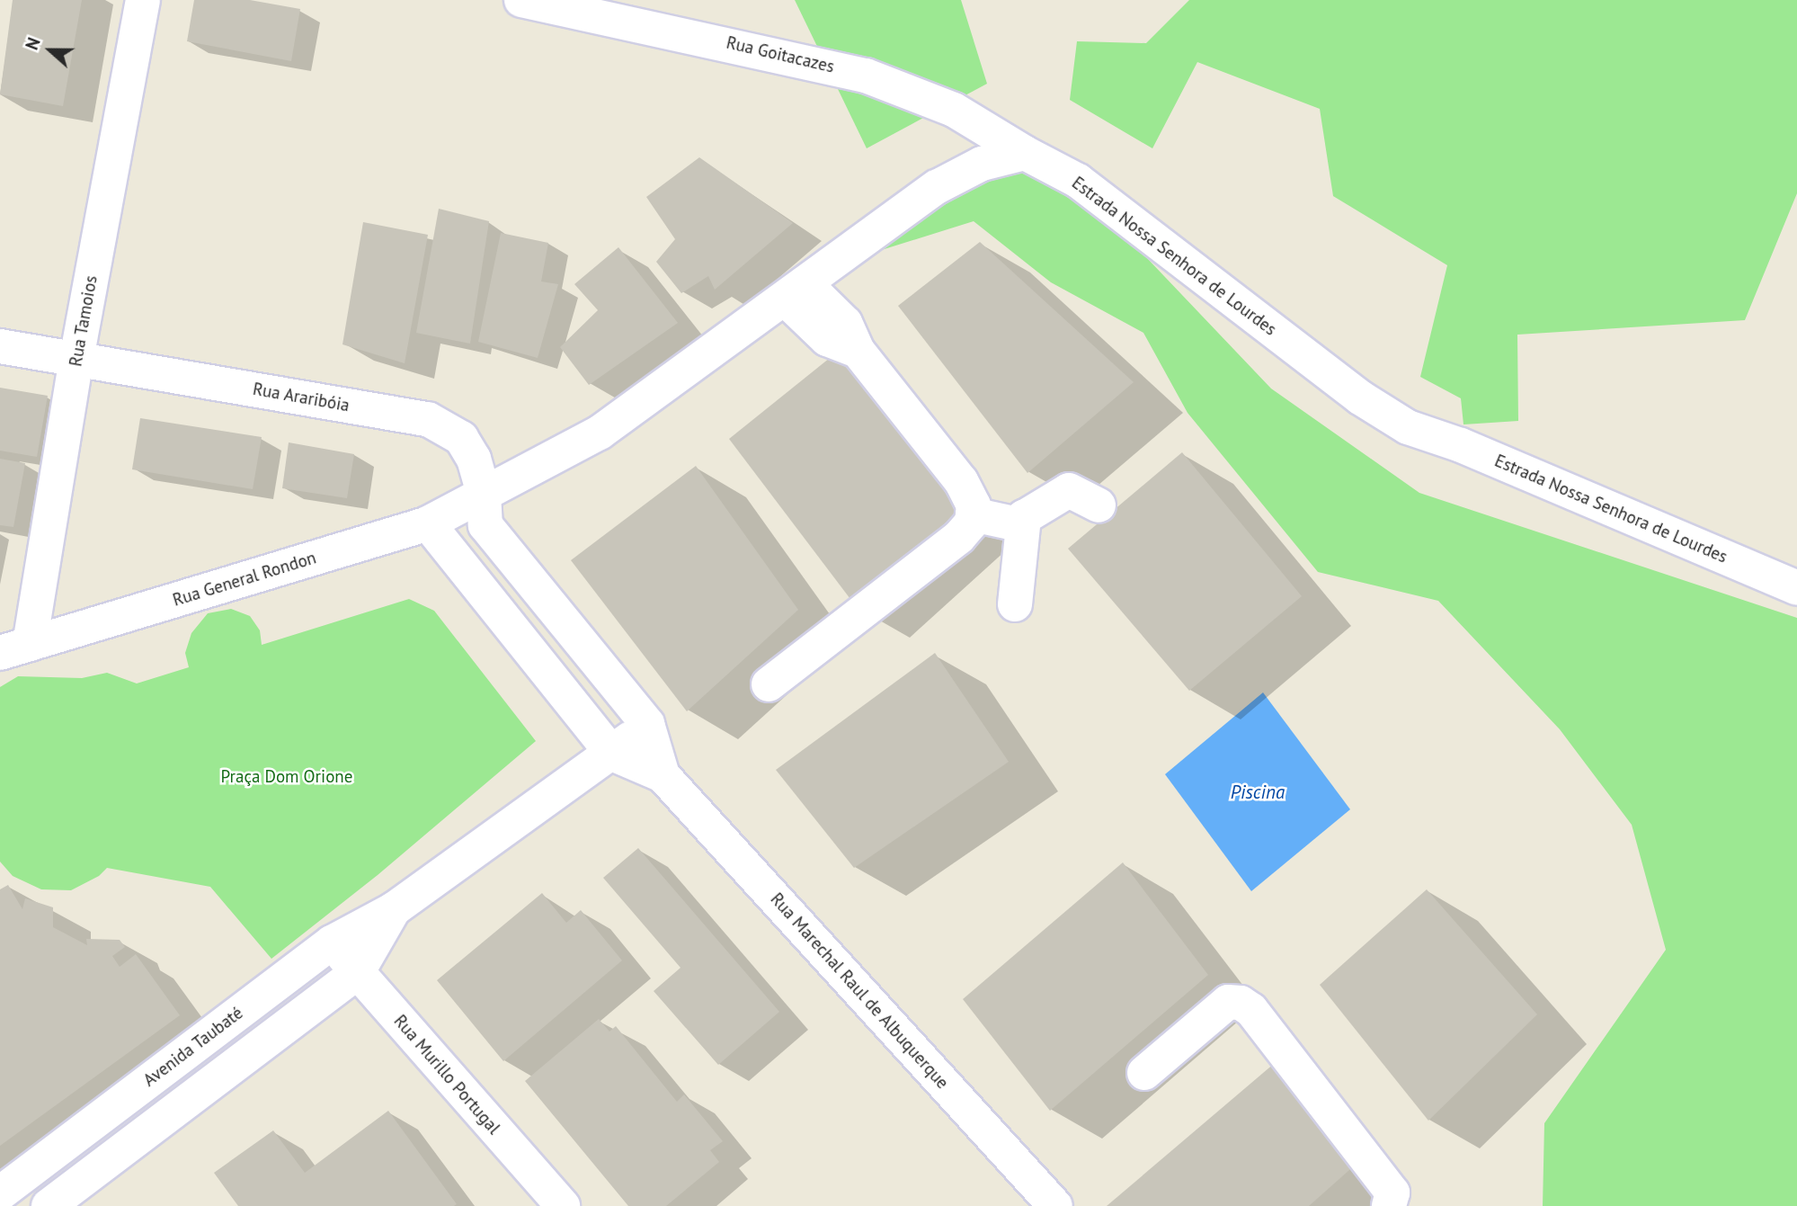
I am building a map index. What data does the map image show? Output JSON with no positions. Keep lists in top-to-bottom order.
{
  "streets": {
    "street": [
      "Rua Goitacazes",
      "Estrada Nossa Senhora de Lourdes",
      "Rua Tamoios",
      "Rua Araribóia",
      "Rua General Rondon",
      "Rua Marechal Raul de Albuquerque",
      "Avenida Taubaté",
      "Rua Murillo Portugal"
    ]
  },
  "crossings": [
    ["Rua Goitacazes", "Estrada Nossa Senhora de Lourdes"],
    ["Rua Tamoios", "Rua Araribóia"],
    ["Rua Tamoios", "Rua General Rondon"],
    ["Rua Araribóia", "Rua General Rondon"],
    ["Rua Araribóia", "Rua Marechal Raul de Albuquerque"],
    ["Rua General Rondon", "Rua Marechal Raul de Albuquerque"],
    ["Rua Marechal Raul de Albuquerque", "Avenida Taubaté"],
    ["Avenida Taubaté", "Rua Murillo Portugal"]
  ],
  "water": ["Piscina"],
  "parks": ["Praça Dom Orione"],
  "north": "left"
}
